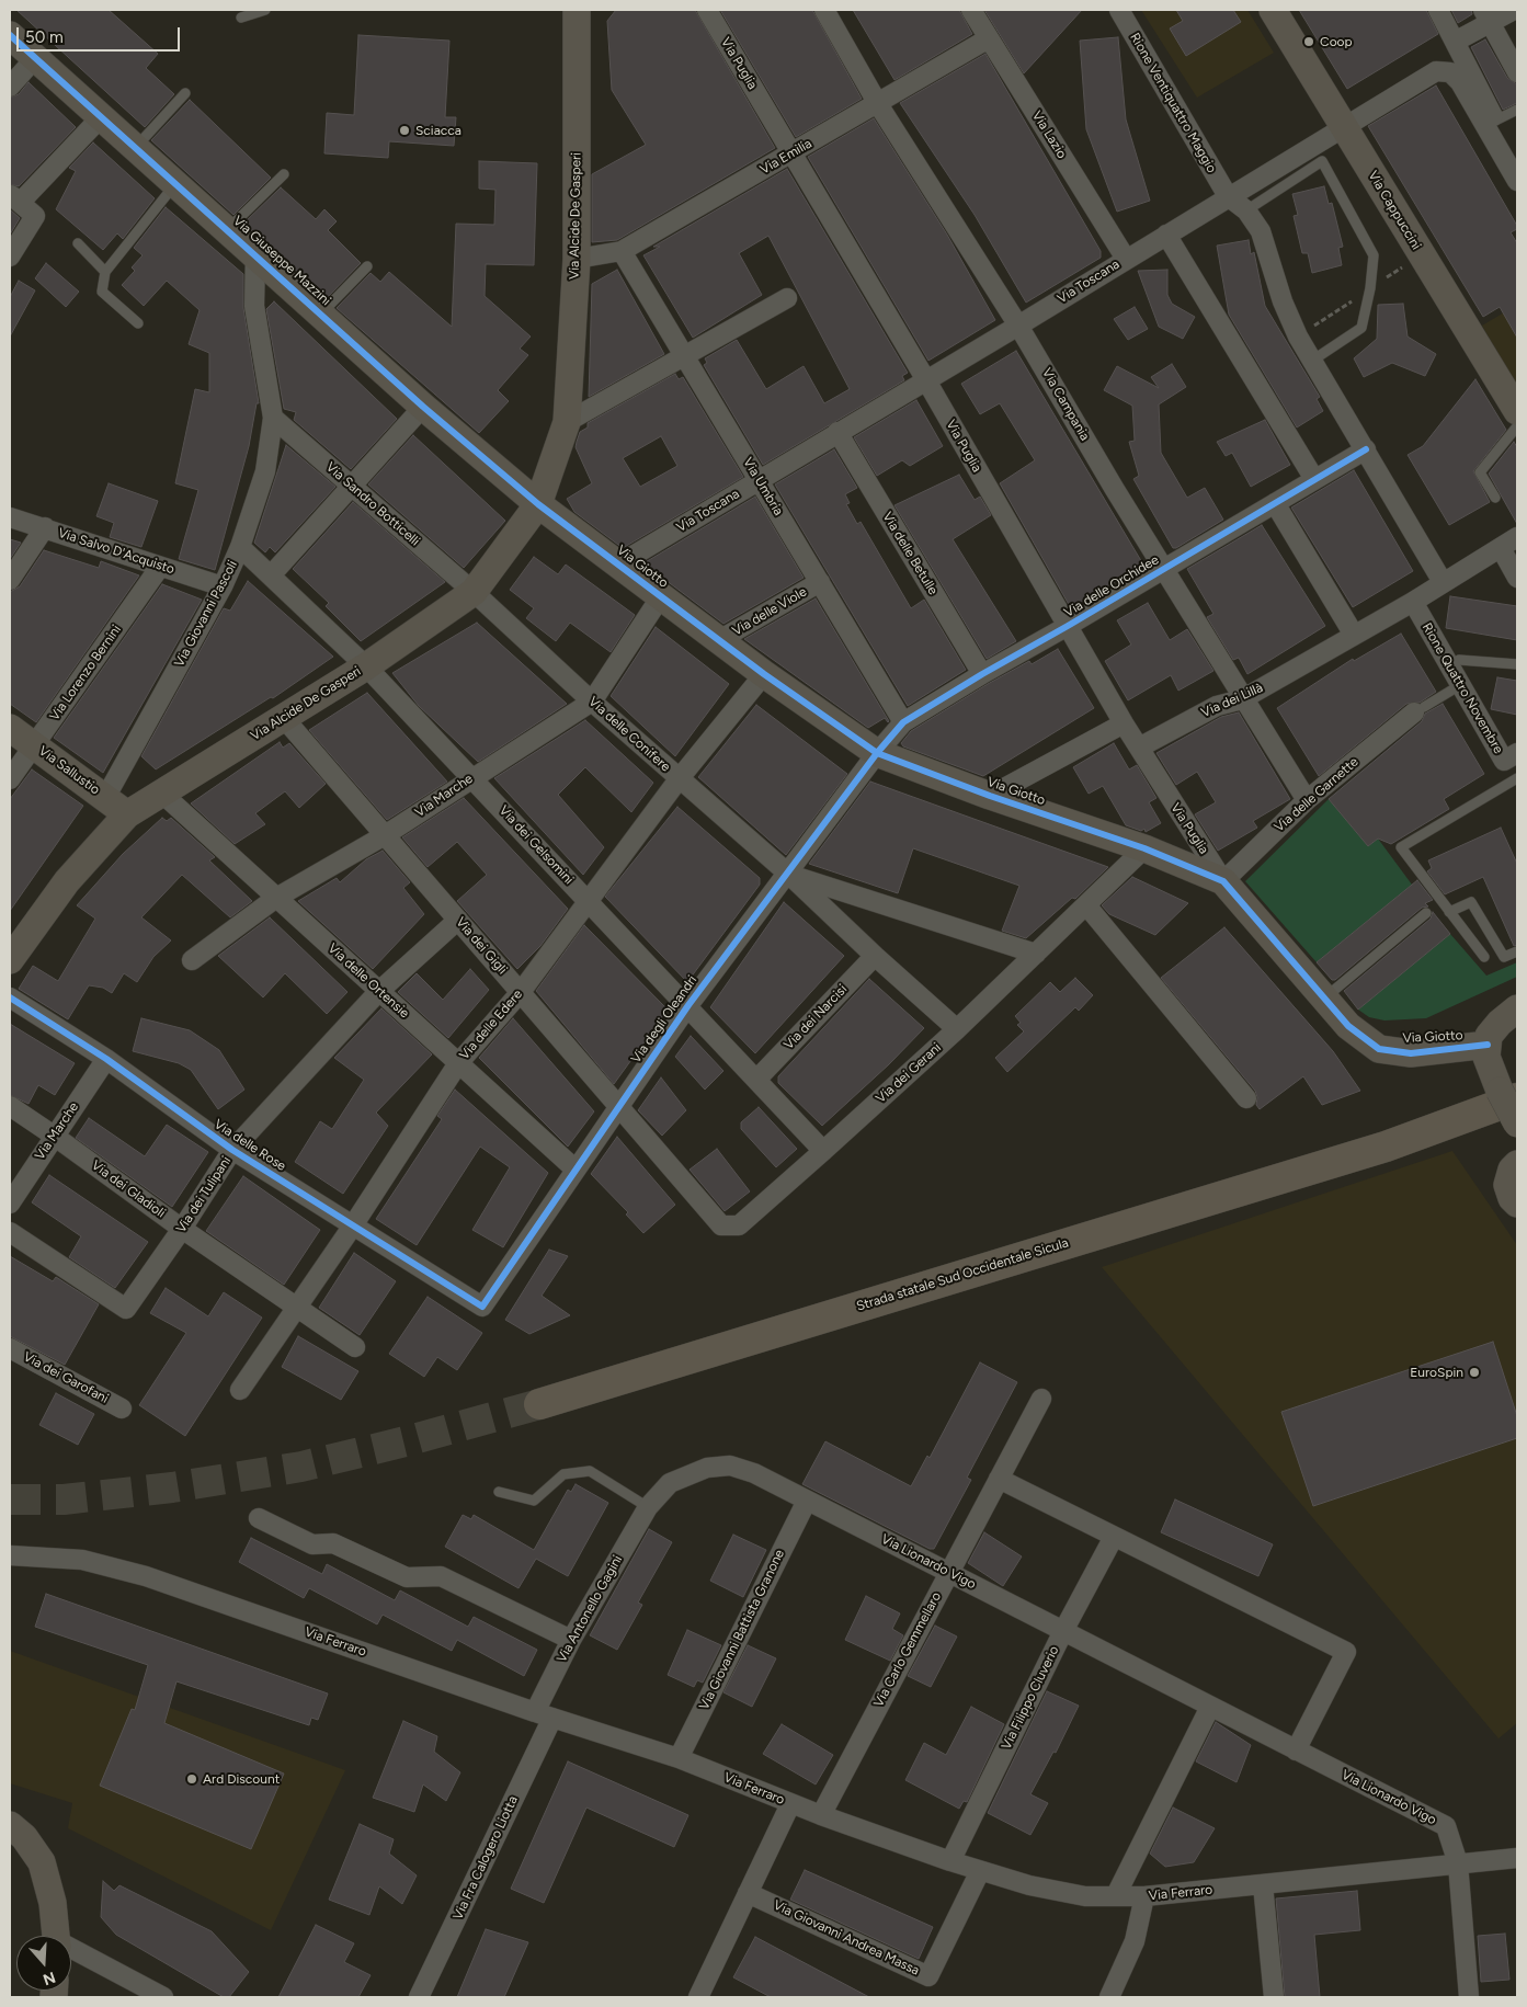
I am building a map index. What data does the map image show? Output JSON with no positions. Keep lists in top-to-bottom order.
{
  "streets": {
    "main road": ["Strada statale Sud Occidentale Sicula"],
    "street": [
      "Via Puglia",
      "Rione Ventiquattro Maggio",
      "Via Lazio",
      "Via Emilia",
      "Via Cappuccini",
      "Via Alcide De Gasperi",
      "Via Giuseppe Mazzini",
      "Via Toscana",
      "Via Campania",
      "Via Umbria",
      "Via Sandro Botticelli",
      "Via Salvo D'Acquisto",
      "Via delle Betulle",
      "Via Giotto",
      "Via delle Orchidee",
      "Via delle Viole",
      "Via Giovanni Pascoli",
      "Via Lorenzo Bernini",
      "Rione Quattro Novembre",
      "Via dei Lillà",
      "Via delle Conifere",
      "Via Sallustio",
      "Via delle Garnette",
      "Via Marche",
      "Via dei Gelsomini",
      "Via dei Gigli",
      "Via delle Ortensie",
      "Via dei Narcisi",
      "Via degli Oleandri",
      "Via delle Edere",
      "Via dei Gerani",
      "Via delle Rose",
      "Via dei Gladioli",
      "Via dei Tulipani",
      "Via dei Garofani",
      "Via Lionardo Vigo",
      "Via Antonello Gagini",
      "Via Giovanni Battista Granone",
      "Via Ferraro",
      "Via Carlo Gemmellaro",
      "Via Filippo Cluverio",
      "Via Fra Calogero Liotta",
      "Via Giovanni Andrea Massa"
    ]
  },
  "crossings": [
    ["Via Puglia", "Via Emilia"],
    ["Via Puglia", "Via Toscana"],
    ["Via Puglia", "Via Giotto"],
    ["Via Puglia", "Via delle Orchidee"],
    ["Via Puglia", "Via dei Lillà"],
    ["Via Puglia", "Via delle Garnette"],
    ["Rione Ventiquattro Maggio", "Via Toscana"],
    ["Via Lazio", "Via Emilia"],
    ["Via Lazio", "Via Toscana"],
    ["Via Emilia", "Via Alcide De Gasperi"],
    ["Via Emilia", "Via Campania"],
    ["Via Emilia", "Via Umbria"],
    ["Via Cappuccini", "Via Toscana"],
    ["Via Alcide De Gasperi", "Via Giuseppe Mazzini"],
    ["Via Alcide De Gasperi", "Via Sandro Botticelli"],
    ["Via Alcide De Gasperi", "Via Giotto"],
    ["Via Alcide De Gasperi", "Via delle Conifere"],
    ["Via Alcide De Gasperi", "Via Sallustio"],
    ["Via Alcide De Gasperi", "Via dei Gelsomini"],
    ["Via Alcide De Gasperi", "Via dei Gigli"],
    ["Via Alcide De Gasperi", "Via delle Ortensie"],
    ["Via Giuseppe Mazzini", "Via Giotto"],
    ["Via Giuseppe Mazzini", "Via Giovanni Pascoli"],
    ["Via Toscana", "Via Campania"],
    ["Via Toscana", "Via Umbria"],
    ["Via Toscana", "Via delle Betulle"],
    ["Via Toscana", "Via Giotto"],
    ["Via Campania", "Via delle Orchidee"],
    ["Via Campania", "Via dei Lillà"],
    ["Via Campania", "Via delle Garnette"],
    ["Via Umbria", "Via delle Orchidee"],
    ["Via Umbria", "Via delle Viole"],
    ["Via Sandro Botticelli", "Via Giovanni Pascoli"],
    ["Via Sandro Botticelli", "Via delle Conifere"],
    ["Via Salvo D'Acquisto", "Via Giovanni Pascoli"],
    ["Via Salvo D'Acquisto", "Via Lorenzo Bernini"],
    ["Via delle Betulle", "Via delle Orchidee"],
    ["Via Giotto", "Via delle Orchidee"],
    ["Via Giotto", "Via delle Viole"],
    ["Via Giotto", "Via delle Garnette"],
    ["Via Giotto", "Via Marche"],
    ["Via Giotto", "Via degli Oleandri"],
    ["Via Giotto", "Via delle Edere"],
    ["Via Giotto", "Via dei Gerani"],
    ["Via delle Orchidee", "Via degli Oleandri"],
    ["Via Giovanni Pascoli", "Via Sallustio"],
    ["Via Giovanni Pascoli", "Via dei Gelsomini"],
    ["Via Lorenzo Bernini", "Via Sallustio"],
    ["Rione Quattro Novembre", "Via dei Lillà"],
    ["Via delle Conifere", "Via Marche"],
    ["Via delle Conifere", "Via dei Narcisi"],
    ["Via delle Conifere", "Via degli Oleandri"],
    ["Via delle Conifere", "Via delle Edere"],
    ["Via delle Conifere", "Via dei Gerani"],
    ["Via Marche", "Via dei Gelsomini"],
    ["Via Marche", "Via dei Gigli"],
    ["Via Marche", "Via delle Ortensie"],
    ["Via Marche", "Via delle Rose"],
    ["Via Marche", "Via dei Gladioli"],
    ["Via dei Gelsomini", "Via dei Narcisi"],
    ["Via dei Gelsomini", "Via degli Oleandri"],
    ["Via dei Gelsomini", "Via delle Edere"],
    ["Via dei Gelsomini", "Via dei Gerani"],
    ["Via dei Gigli", "Via degli Oleandri"],
    ["Via dei Gigli", "Via delle Edere"],
    ["Via dei Gigli", "Via dei Gerani"],
    ["Via dei Gigli", "Via dei Tulipani"],
    ["Via delle Ortensie", "Via degli Oleandri"],
    ["Via delle Ortensie", "Via delle Edere"],
    ["Via delle Ortensie", "Via dei Tulipani"],
    ["Via degli Oleandri", "Via delle Rose"],
    ["Via delle Edere", "Via delle Rose"],
    ["Via delle Edere", "Via dei Gladioli"],
    ["Via delle Rose", "Via dei Tulipani"],
    ["Via dei Gladioli", "Via dei Tulipani"],
    ["Via Lionardo Vigo", "Via Antonello Gagini"],
    ["Via Lionardo Vigo", "Via Giovanni Battista Granone"],
    ["Via Lionardo Vigo", "Via Ferraro"],
    ["Via Lionardo Vigo", "Via Carlo Gemmellaro"],
    ["Via Lionardo Vigo", "Via Filippo Cluverio"],
    ["Via Antonello Gagini", "Via Ferraro"],
    ["Via Antonello Gagini", "Via Fra Calogero Liotta"],
    ["Via Giovanni Battista Granone", "Via Ferraro"],
    ["Via Ferraro", "Via Carlo Gemmellaro"],
    ["Via Ferraro", "Via Filippo Cluverio"],
    ["Via Ferraro", "Via Fra Calogero Liotta"],
    ["Via Ferraro", "Via Giovanni Andrea Massa"]
  ],
  "places": [
    "Coop",
    "Sciacca",
    "EuroSpin",
    "Ard Discount"
  ],
  "scale_bar": "50 m",
  "north": "bottom"
}
